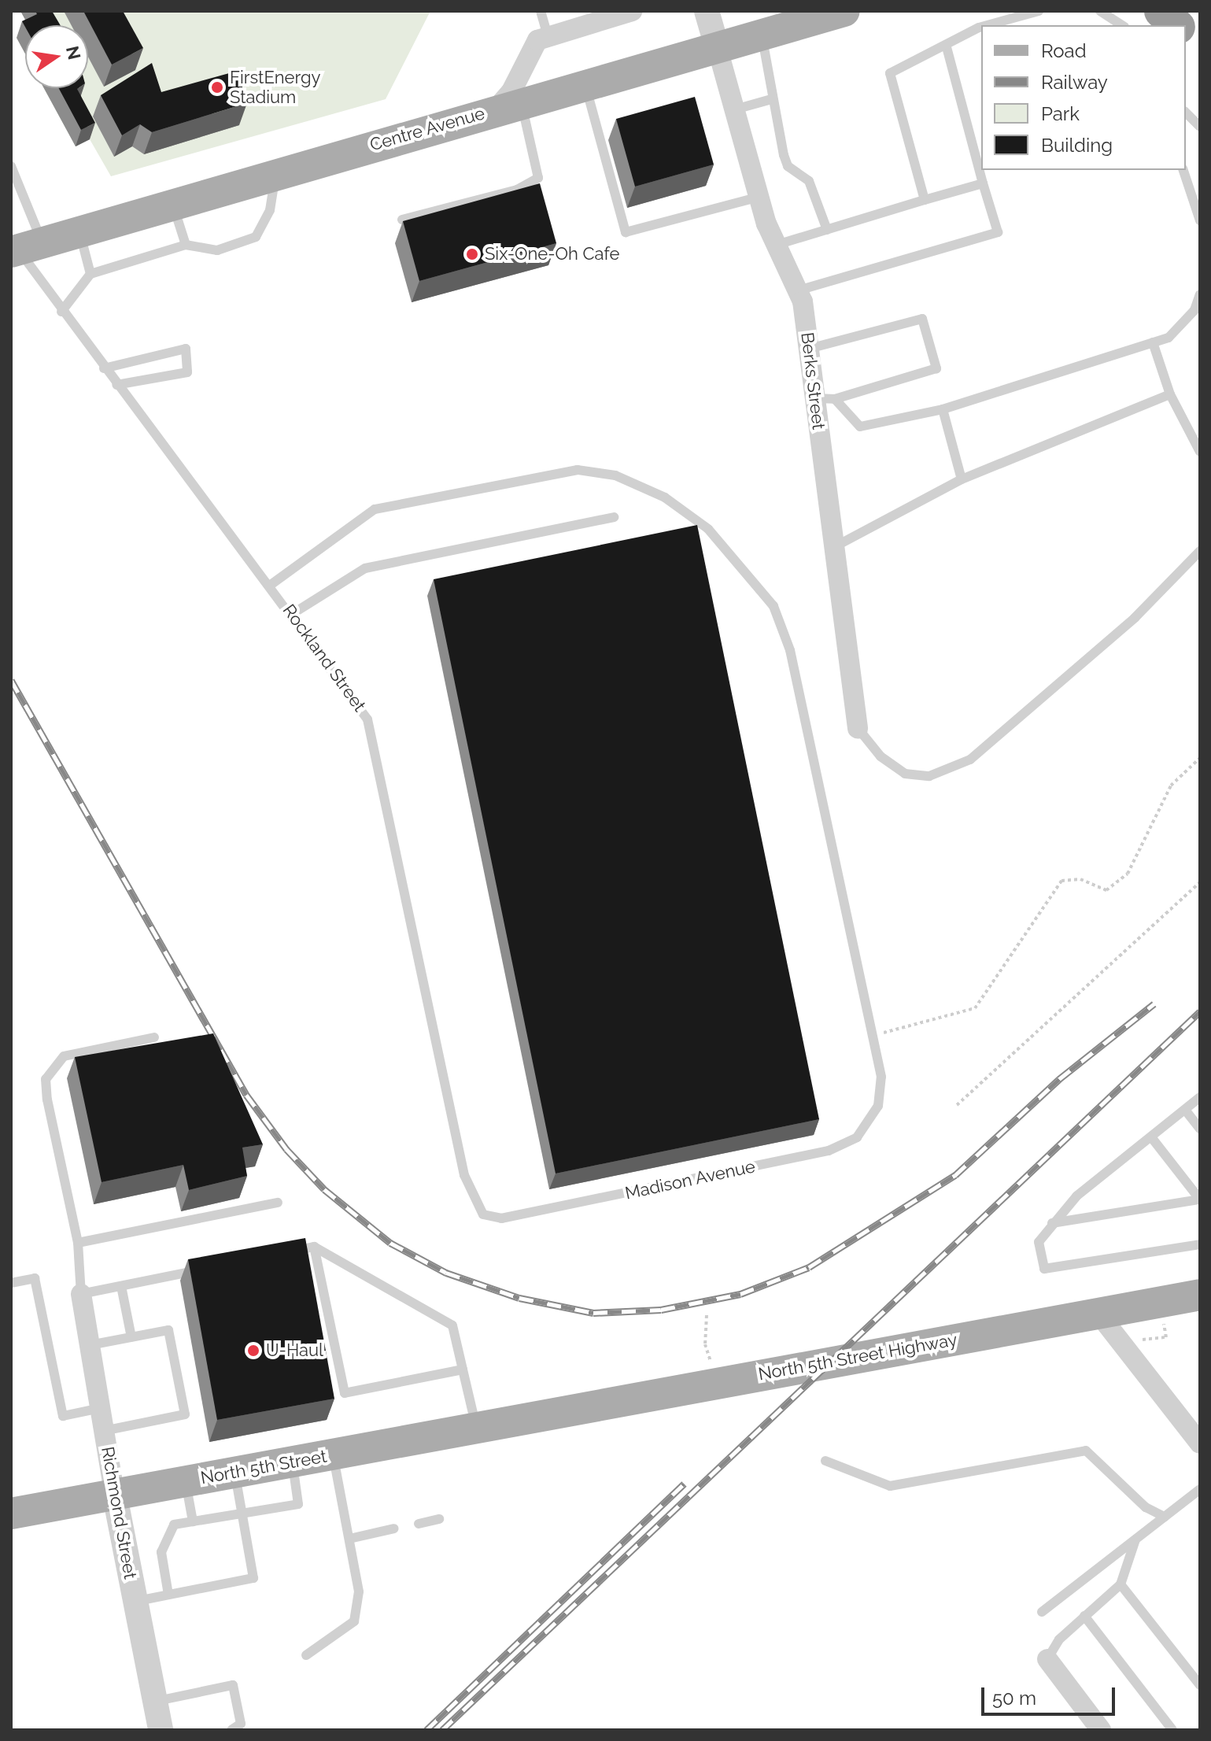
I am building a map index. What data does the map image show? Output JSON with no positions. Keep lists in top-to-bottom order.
{
  "streets": {
    "main road": ["Centre Avenue", "North 5th Street Highway", "North 5th Street"],
    "street": ["Berks Street", "Richmond Street"],
    "lane": ["Rockland Street", "Madison Avenue"]
  },
  "crossings": [
    ["Centre Avenue", "Berks Street"],
    ["Centre Avenue", "Rockland Street"],
    ["Rockland Street", "Madison Avenue"],
    ["North 5th Street Highway", "North 5th Street"],
    ["North 5th Street", "Richmond Street"]
  ],
  "places": ["FirstEnergy Stadium", "Six-One-Oh Cafe", "U-Haul"],
  "legend": [
    "Road",
    "Railway",
    "Park",
    "Building"
  ],
  "scale_bar": "50 m",
  "north": "right"
}
